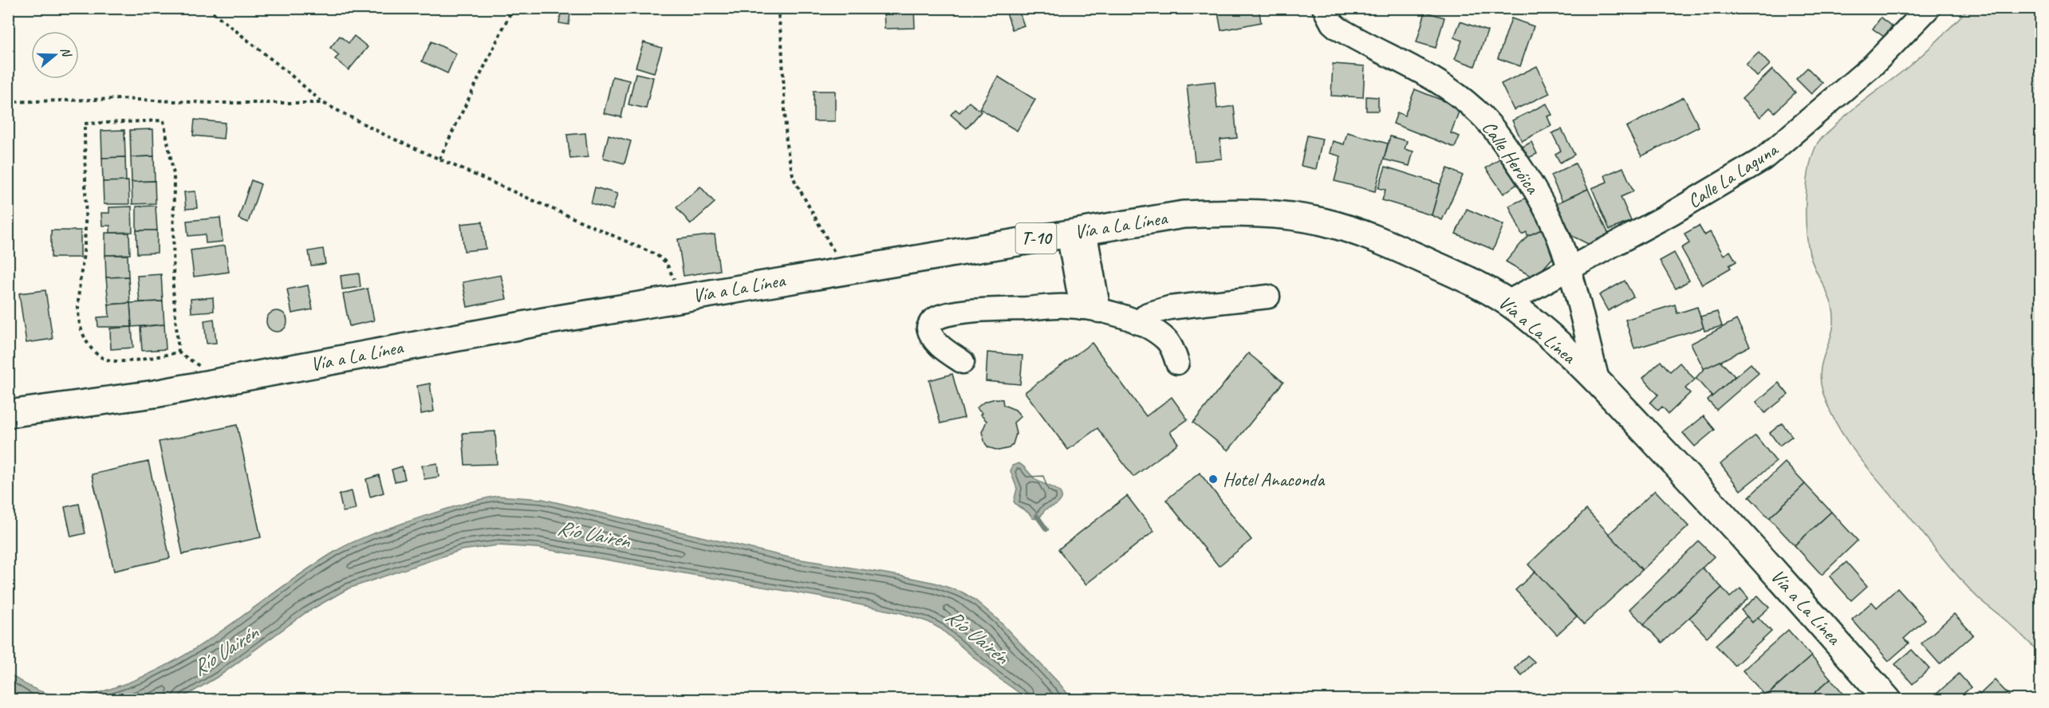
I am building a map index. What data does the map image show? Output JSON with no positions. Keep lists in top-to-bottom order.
{
  "streets": {
    "highway": ["Vía a La Línea", "T-10"],
    "street": ["Calle Heróica", "Calle La Laguna"]
  },
  "crossings": [
    ["Calle Heróica", "Calle La Laguna"],
    ["Calle Heróica", "Vía a La Línea"],
    ["Calle La Laguna", "Vía a La Línea"]
  ],
  "water": ["Río Uairén"],
  "places": ["Hotel Anaconda"],
  "north": "right"
}
